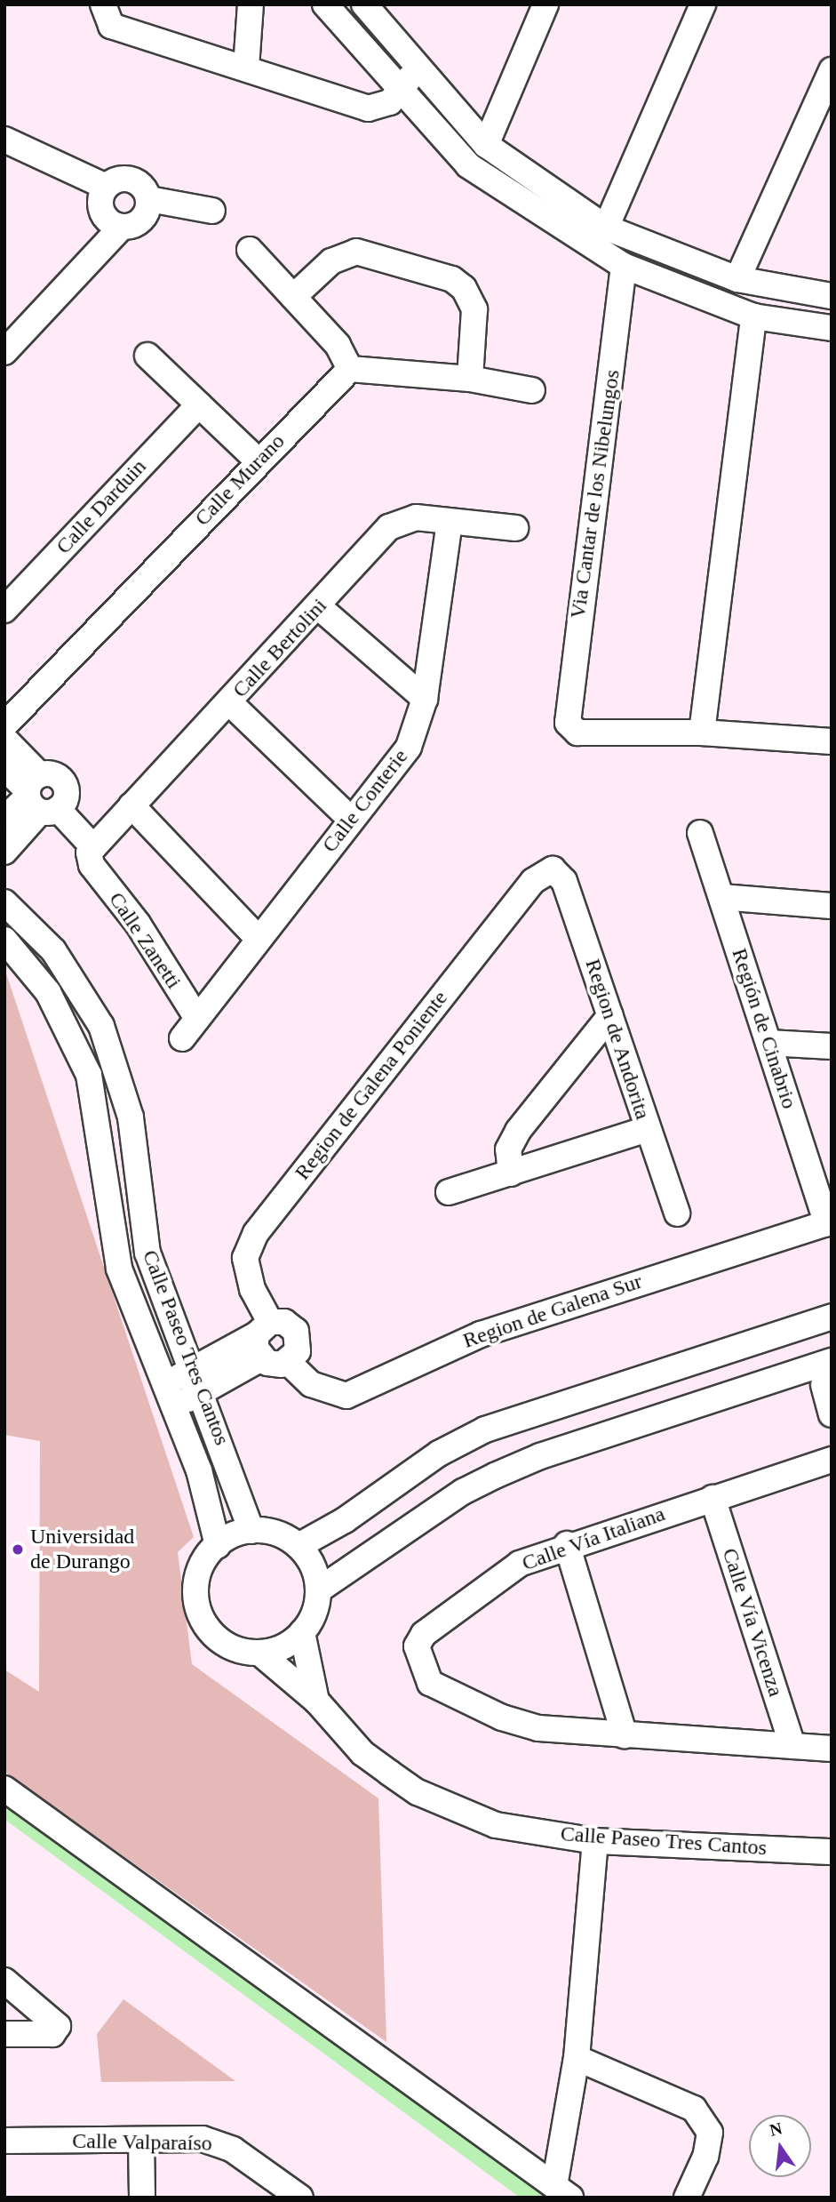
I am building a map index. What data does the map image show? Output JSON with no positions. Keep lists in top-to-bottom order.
{
  "streets": {
    "street": [
      "Calle Murano",
      "Via Cantar de los Nibelungos",
      "Calle Darduin",
      "Calle Bertolini",
      "Calle Conterie",
      "Calle Zanetti",
      "Región de Cinabrio",
      "Region de Andorita",
      "Region de Galena Poniente",
      "Region de Galena Sur",
      "Calle Paseo Tres Cantos",
      "Calle Vía Italiana",
      "Calle Vía Vicenza",
      "Calle Valparaíso"
    ]
  },
  "crossings": [
    ["Calle Bertolini", "Calle Conterie"],
    ["Calle Bertolini", "Calle Zanetti"],
    ["Calle Conterie", "Calle Zanetti"],
    ["Región de Cinabrio", "Region de Galena Sur"],
    ["Region de Andorita", "Region de Galena Poniente"],
    ["Region de Galena Poniente", "Region de Galena Sur"],
    ["Calle Vía Italiana", "Calle Vía Vicenza"]
  ],
  "places": ["Universidad de Durango"],
  "north": "top"
}
